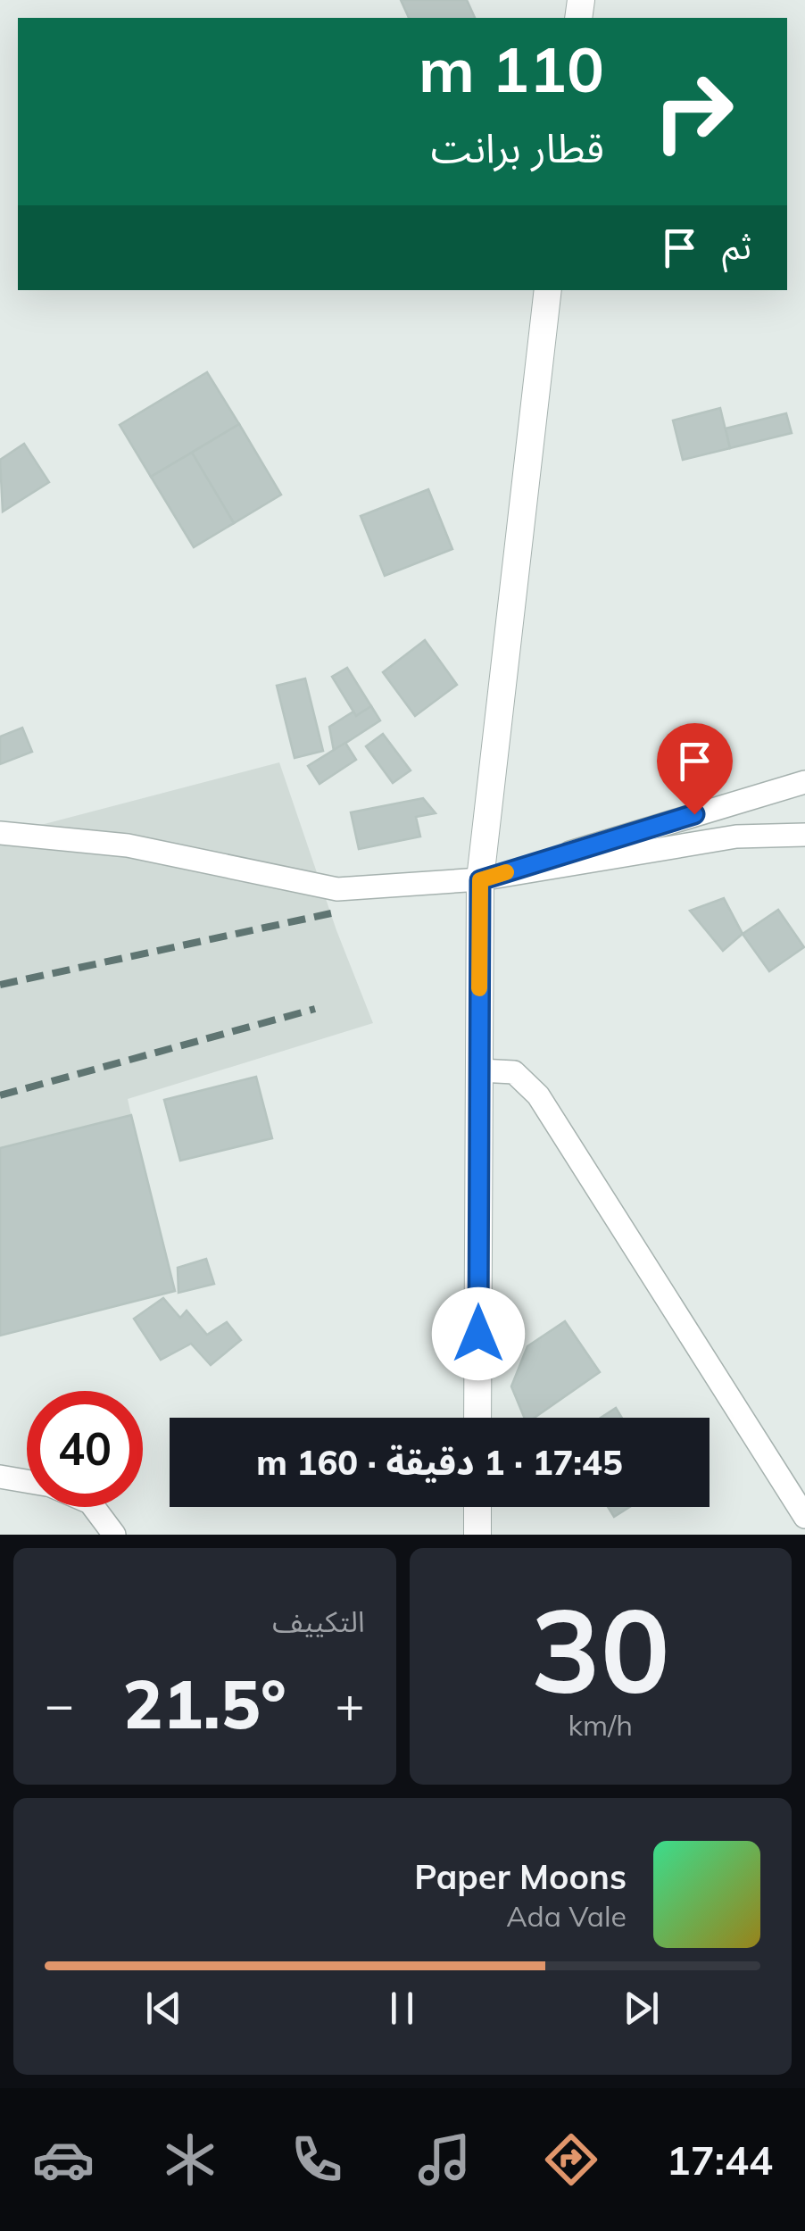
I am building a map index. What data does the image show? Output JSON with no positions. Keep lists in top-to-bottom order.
{
  "page": {
    "turn": ["110 m", "قطار برانت"],
    "then": "ثم",
    "limit": "40",
    "trip": "17:45 · 1 دقيقة · 160 m",
    "tile": [
      ["30", "km/h"],
      "التكييف"
    ],
    "heat": ["−", "21.5°", "+"],
    "song": ["Paper Moons", "Ada Vale"],
    "tabs": "17:44"
  }
}
